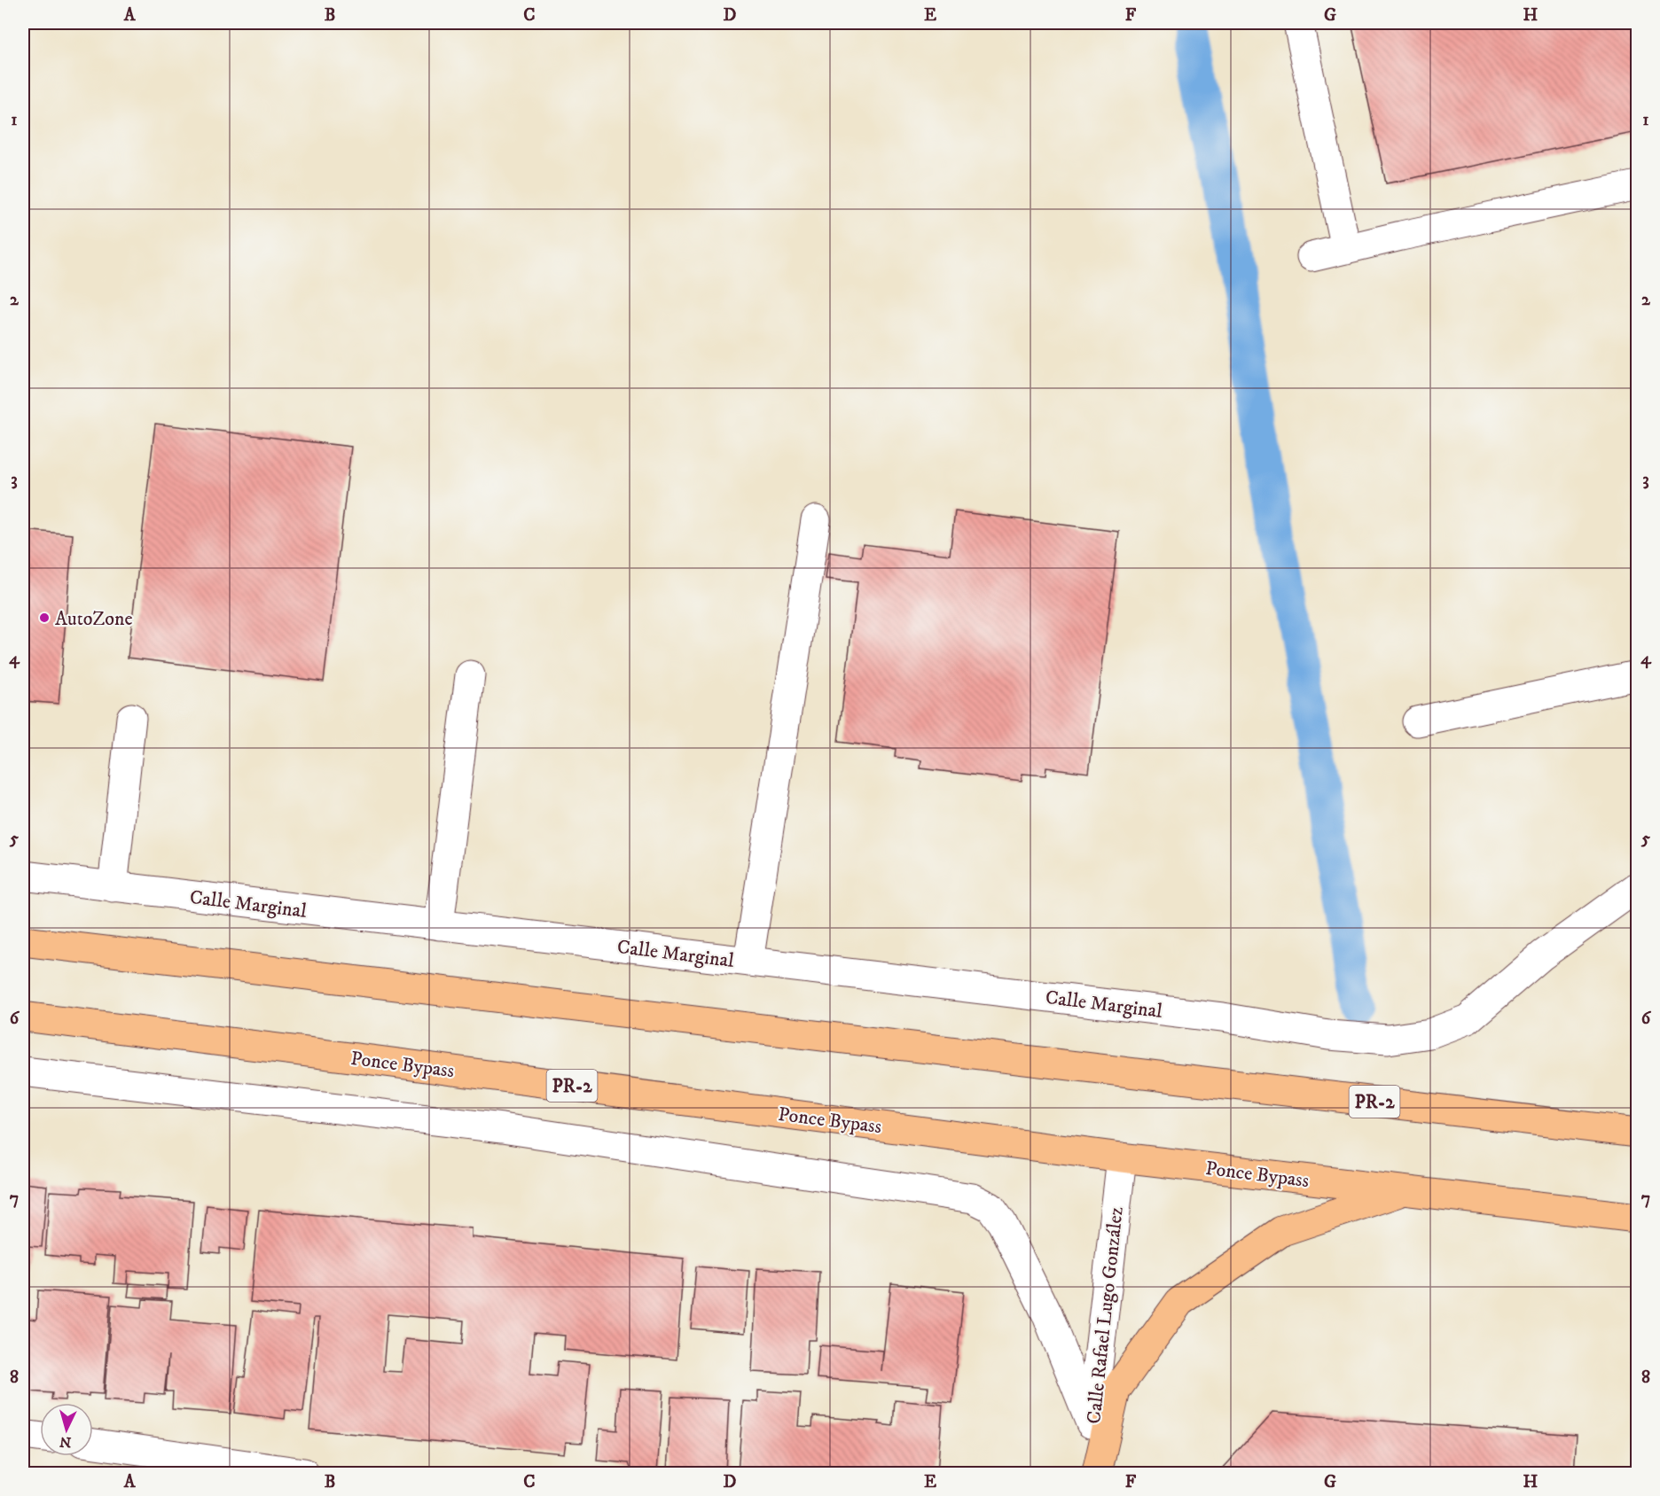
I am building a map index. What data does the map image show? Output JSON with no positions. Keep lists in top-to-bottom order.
{
  "streets": {
    "highway": ["Ponce Bypass", "PR-2"],
    "street": ["Calle Marginal", "Calle Rafael Lugo González"]
  },
  "crossings": [
    ["Ponce Bypass", "Calle Rafael Lugo González"]
  ],
  "places": ["AutoZone"],
  "north": "bottom",
  "grid": {
    "columns": [
      "A",
      "B",
      "C",
      "D",
      "E",
      "F",
      "G",
      "H"
    ],
    "rows": [
      "1",
      "2",
      "3",
      "4",
      "5",
      "6",
      "7",
      "8"
    ]
  }
}
